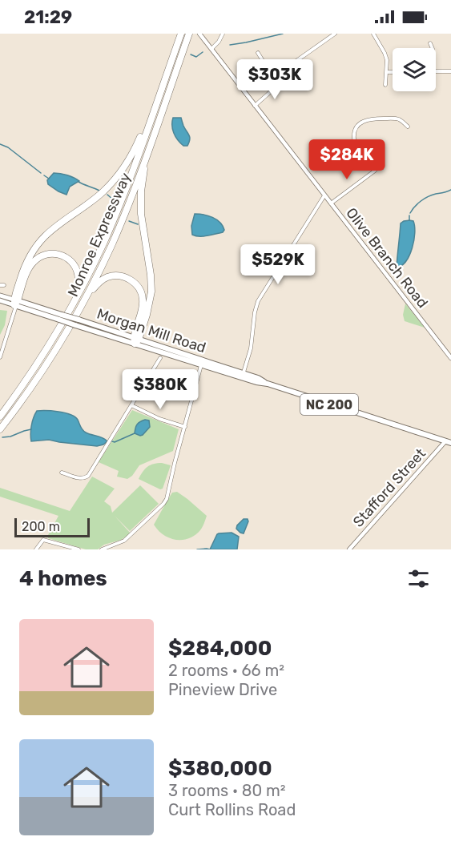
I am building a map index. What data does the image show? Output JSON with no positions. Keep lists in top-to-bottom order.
{
  "streets": {
    "highway": ["Monroe Expressway"],
    "main road": ["Morgan Mill Road", "NC 200"],
    "street": ["Olive Branch Road", "Stafford Street"]
  },
  "crossings": [
    ["Monroe Expressway", "Morgan Mill Road"],
    ["Morgan Mill Road", "Stafford Street"]
  ],
  "scale_bar": "200 m",
  "page": {
    "status": "21:29",
    "price": [
      "$303K",
      "$284K",
      "$529K",
      "$380K"
    ],
    "scale": "200 m",
    "heading": "4 homes",
    "list": [
      {
        "name": "$284,000",
        "note": "2 rooms · 66 m² · Pineview Drive"
      },
      {
        "name": "$380,000",
        "note": "3 rooms · 80 m² · Curt Rollins Road"
      }
    ]
  }
}
